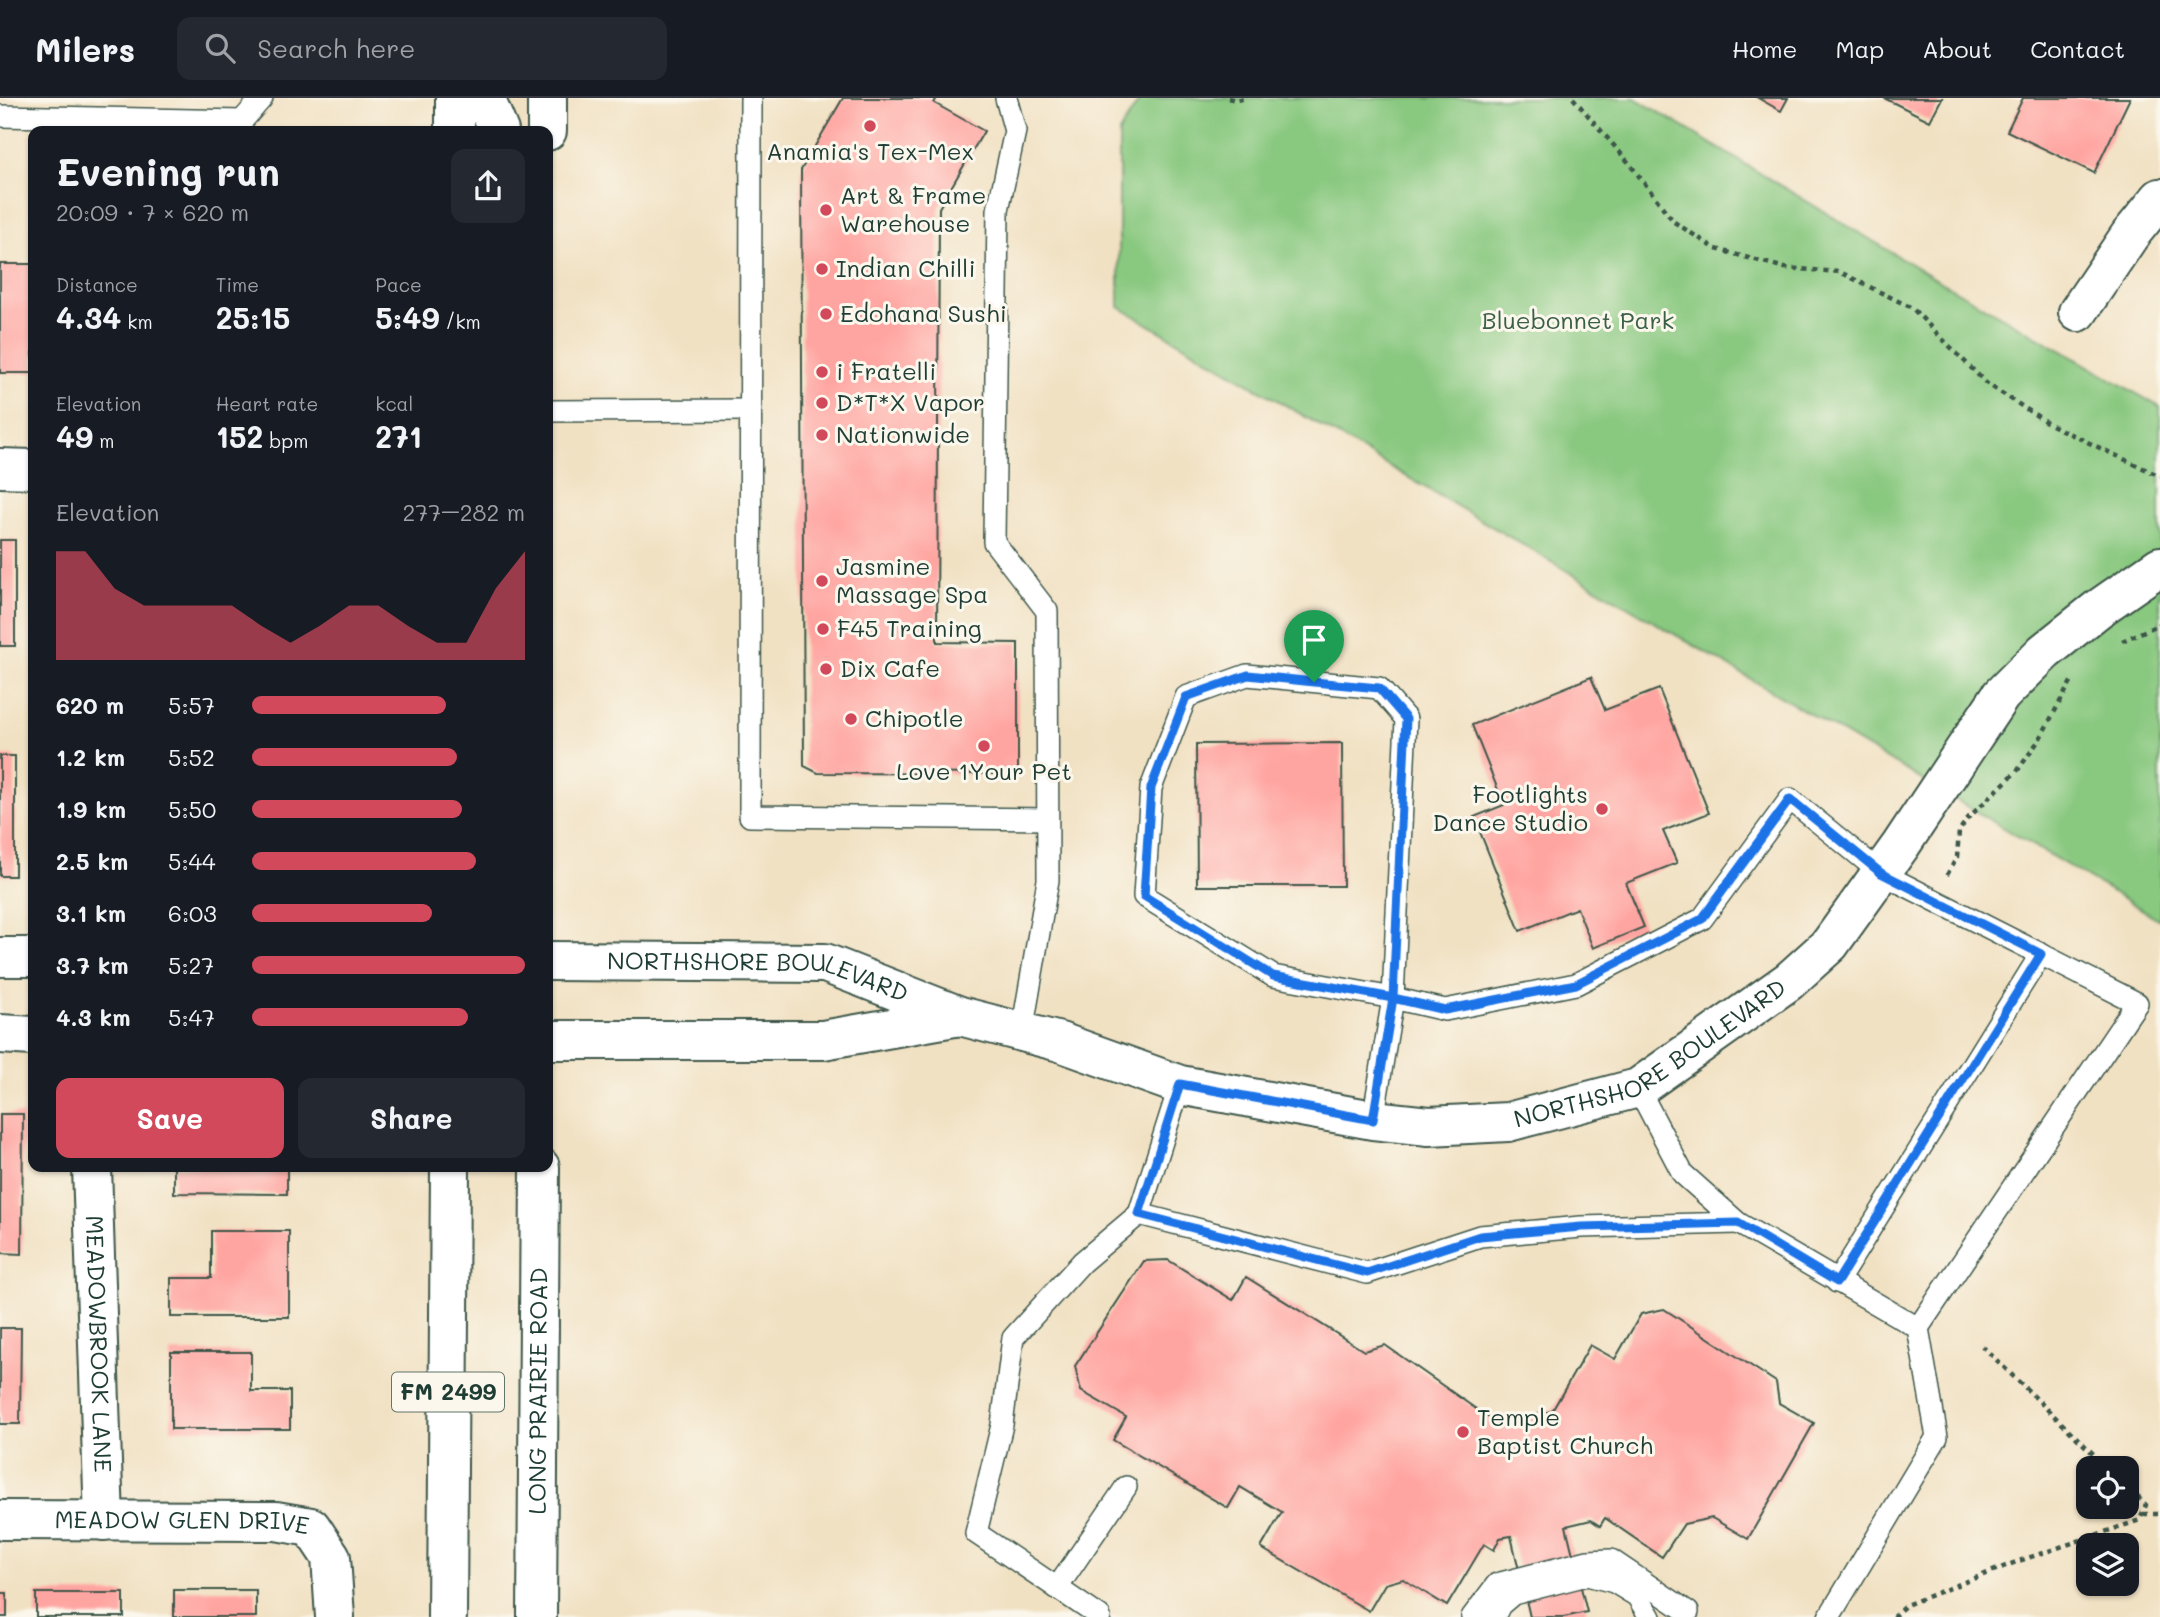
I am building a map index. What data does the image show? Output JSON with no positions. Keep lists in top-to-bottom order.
{
  "streets": {
    "street": [
      "NORTHSHORE BOULEVARD",
      "MEADOWBROOK LANE",
      "FM 2499",
      "LONG PRAIRIE ROAD",
      "MEADOW GLEN DRIVE"
    ]
  },
  "crossings": [
    ["MEADOWBROOK LANE", "MEADOW GLEN DRIVE"]
  ],
  "parks": ["Bluebonnet Park"],
  "places": [
    "Anamia's Tex-Mex",
    "Art & Frame Warehouse",
    "Indian Chilli",
    "Edohana Sushi",
    "i Fratelli",
    "D*T*X Vapor",
    "Nationwide",
    "Jasmine Massage Spa",
    "F45 Training",
    "Dix Cafe",
    "Chipotle",
    "Love 1Your Pet",
    "Footlights Dance Studio",
    "Temple Baptist Church"
  ],
  "page": {
    "header": "Milers",
    "search": "Search here",
    "nav": [
      "Home",
      "Map",
      "About",
      "Contact"
    ],
    "heading": ["Evening run", "20:09 · 7 × 620 m"],
    "stats": [
      ["Distance", "4.34 km"],
      ["Time", "25:15"],
      ["Pace", "5:49 /km"],
      ["Elevation", "49 m"],
      ["Heart rate", "152 bpm"],
      ["kcal", "271"]
    ],
    "chart": ["Elevation", "277–282 m"],
    "list": [
      {
        "name": "620 m",
        "note": "5:57"
      },
      {
        "name": "1.2 km",
        "note": "5:52"
      },
      {
        "name": "1.9 km",
        "note": "5:50"
      },
      {
        "name": "2.5 km",
        "note": "5:44"
      },
      {
        "name": "3.1 km",
        "note": "6:03"
      },
      {
        "name": "3.7 km",
        "note": "5:27"
      },
      {
        "name": "4.3 km",
        "note": "5:47"
      }
    ],
    "buttons": ["Save", "Share"]
  }
}
